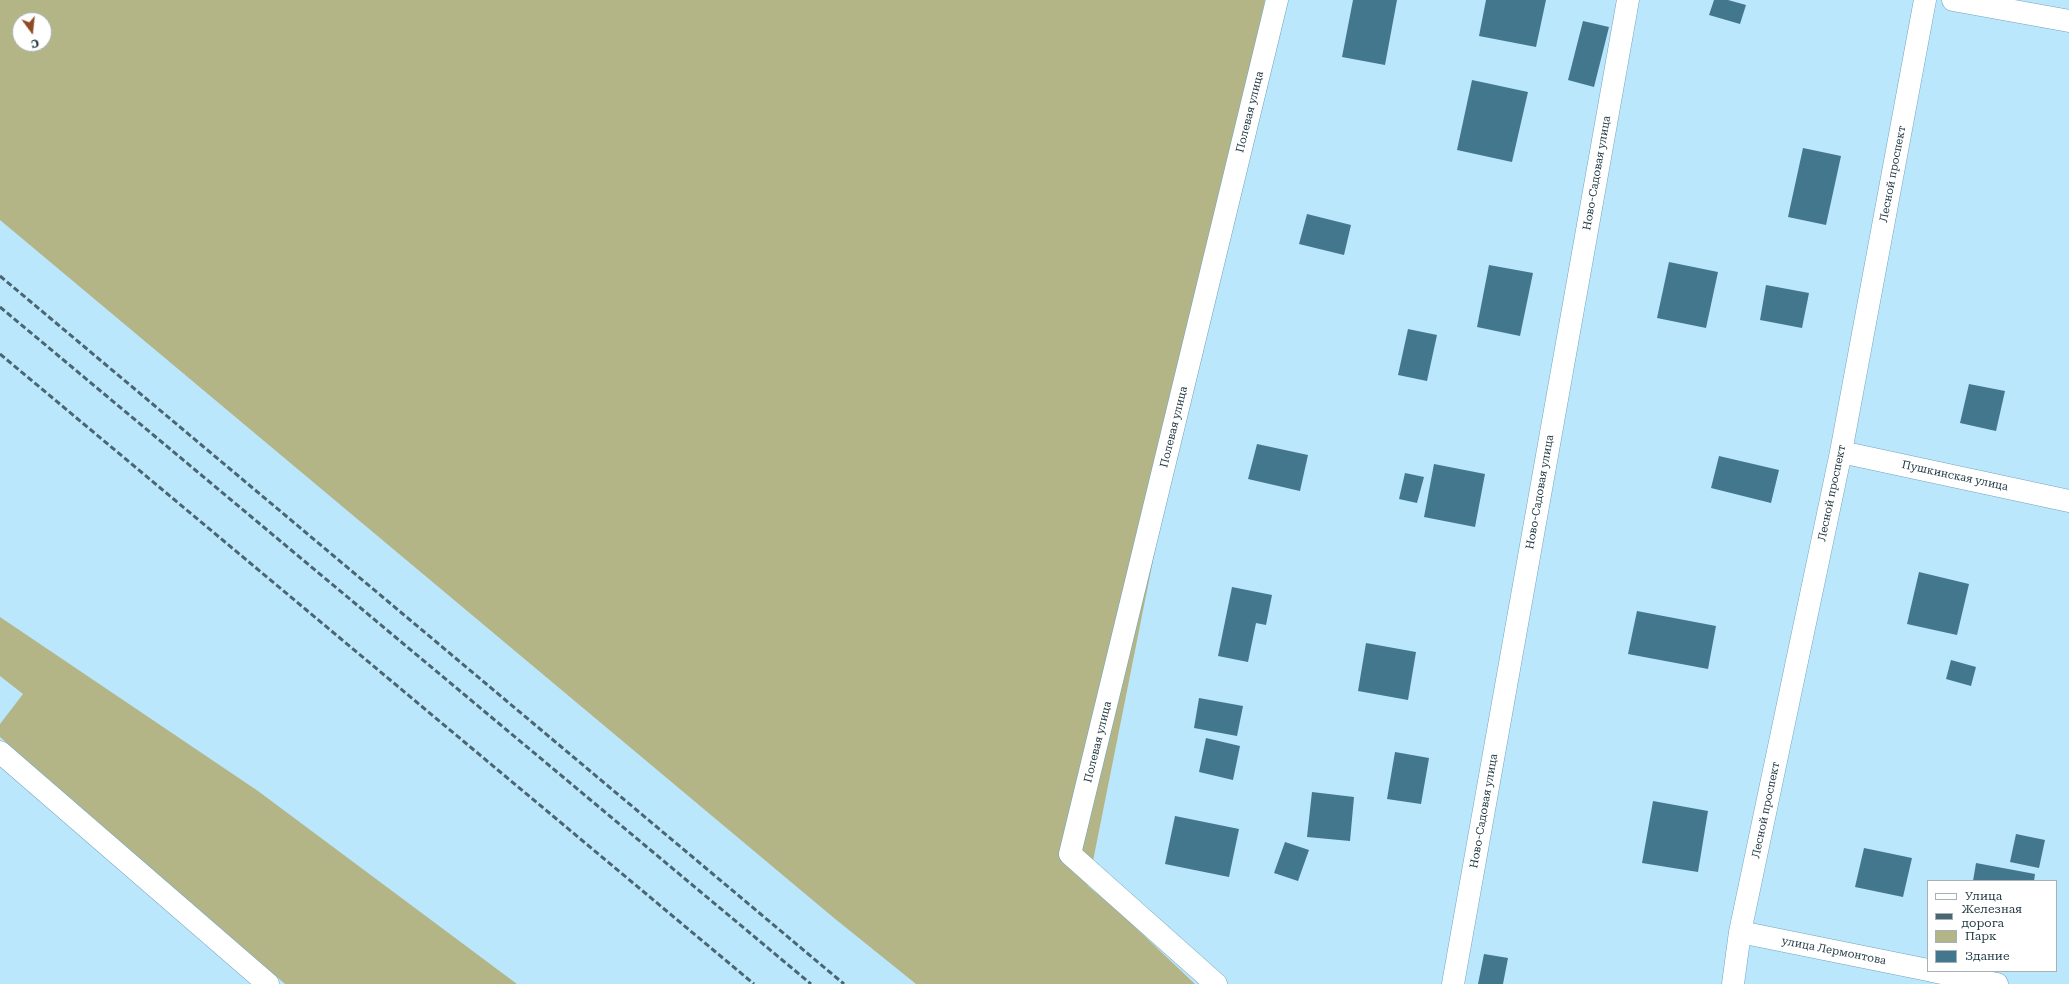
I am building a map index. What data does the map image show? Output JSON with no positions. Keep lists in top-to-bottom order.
{
  "streets": {
    "street": [
      "Полевая улица",
      "Ново-Садовая улица",
      "Лесной проспект",
      "Пушкинская улица",
      "улица Лермонтова"
    ]
  },
  "crossings": [
    ["Лесной проспект", "Пушкинская улица"],
    ["Лесной проспект", "улица Лермонтова"]
  ],
  "legend": [
    "Улица",
    "Железная дорога",
    "Парк",
    "Здание"
  ],
  "north": "bottom"
}
